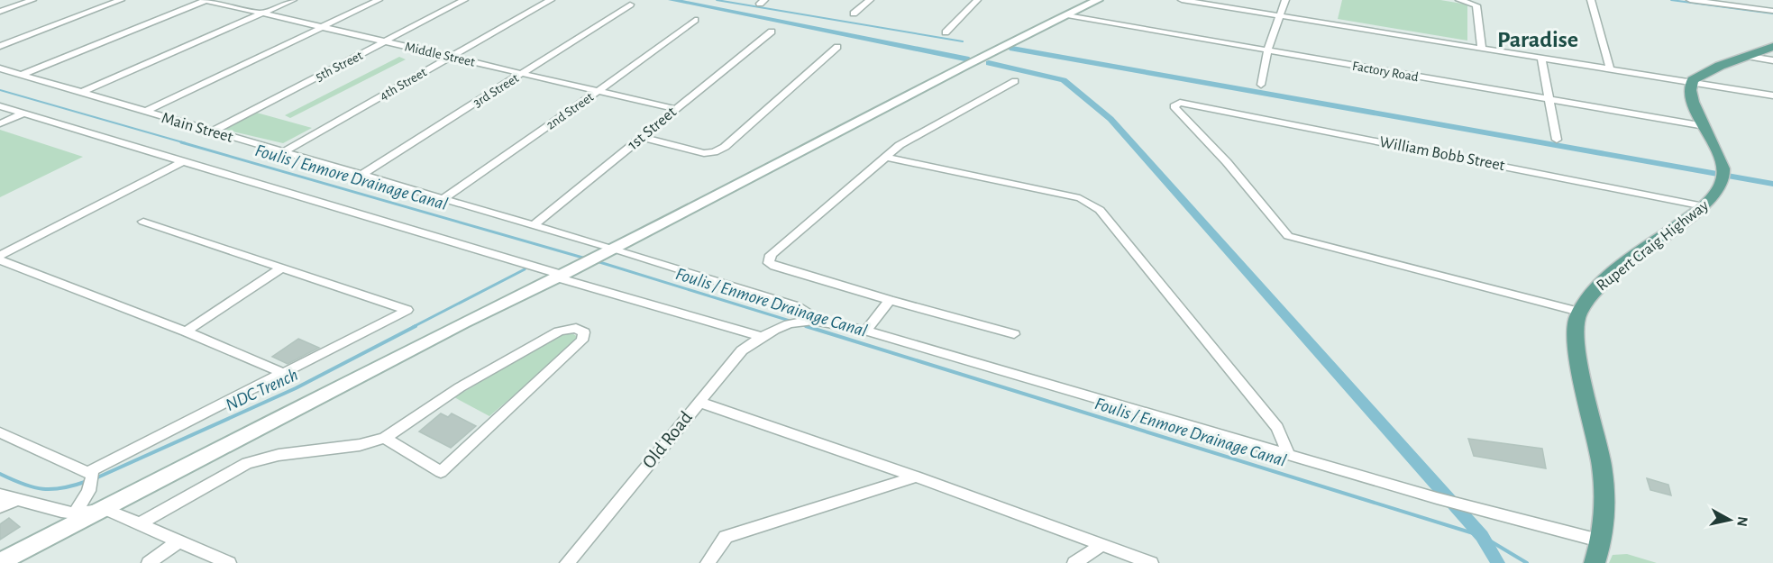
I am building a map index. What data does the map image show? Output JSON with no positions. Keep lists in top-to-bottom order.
{
  "streets": {
    "main road": ["Rupert Craig Highway"],
    "street": [
      "Middle Street",
      "5th Street",
      "Factory Road",
      "4th Street",
      "3rd Street",
      "2nd Street",
      "Main Street",
      "1st Street",
      "William Bobb Street",
      "Old Road"
    ]
  },
  "crossings": [
    ["Middle Street", "5th Street"],
    ["Middle Street", "4th Street"],
    ["Middle Street", "3rd Street"],
    ["Middle Street", "2nd Street"],
    ["Middle Street", "1st Street"],
    ["5th Street", "Main Street"],
    ["Factory Road", "Rupert Craig Highway"],
    ["4th Street", "Main Street"],
    ["3rd Street", "Main Street"],
    ["2nd Street", "Main Street"],
    ["Main Street", "1st Street"],
    ["Main Street", "Old Road"],
    ["William Bobb Street", "Rupert Craig Highway"]
  ],
  "districts": ["Paradise"],
  "water": ["Foulis / Enmore Drainage Canal", "NDC Trench"],
  "north": "right"
}
